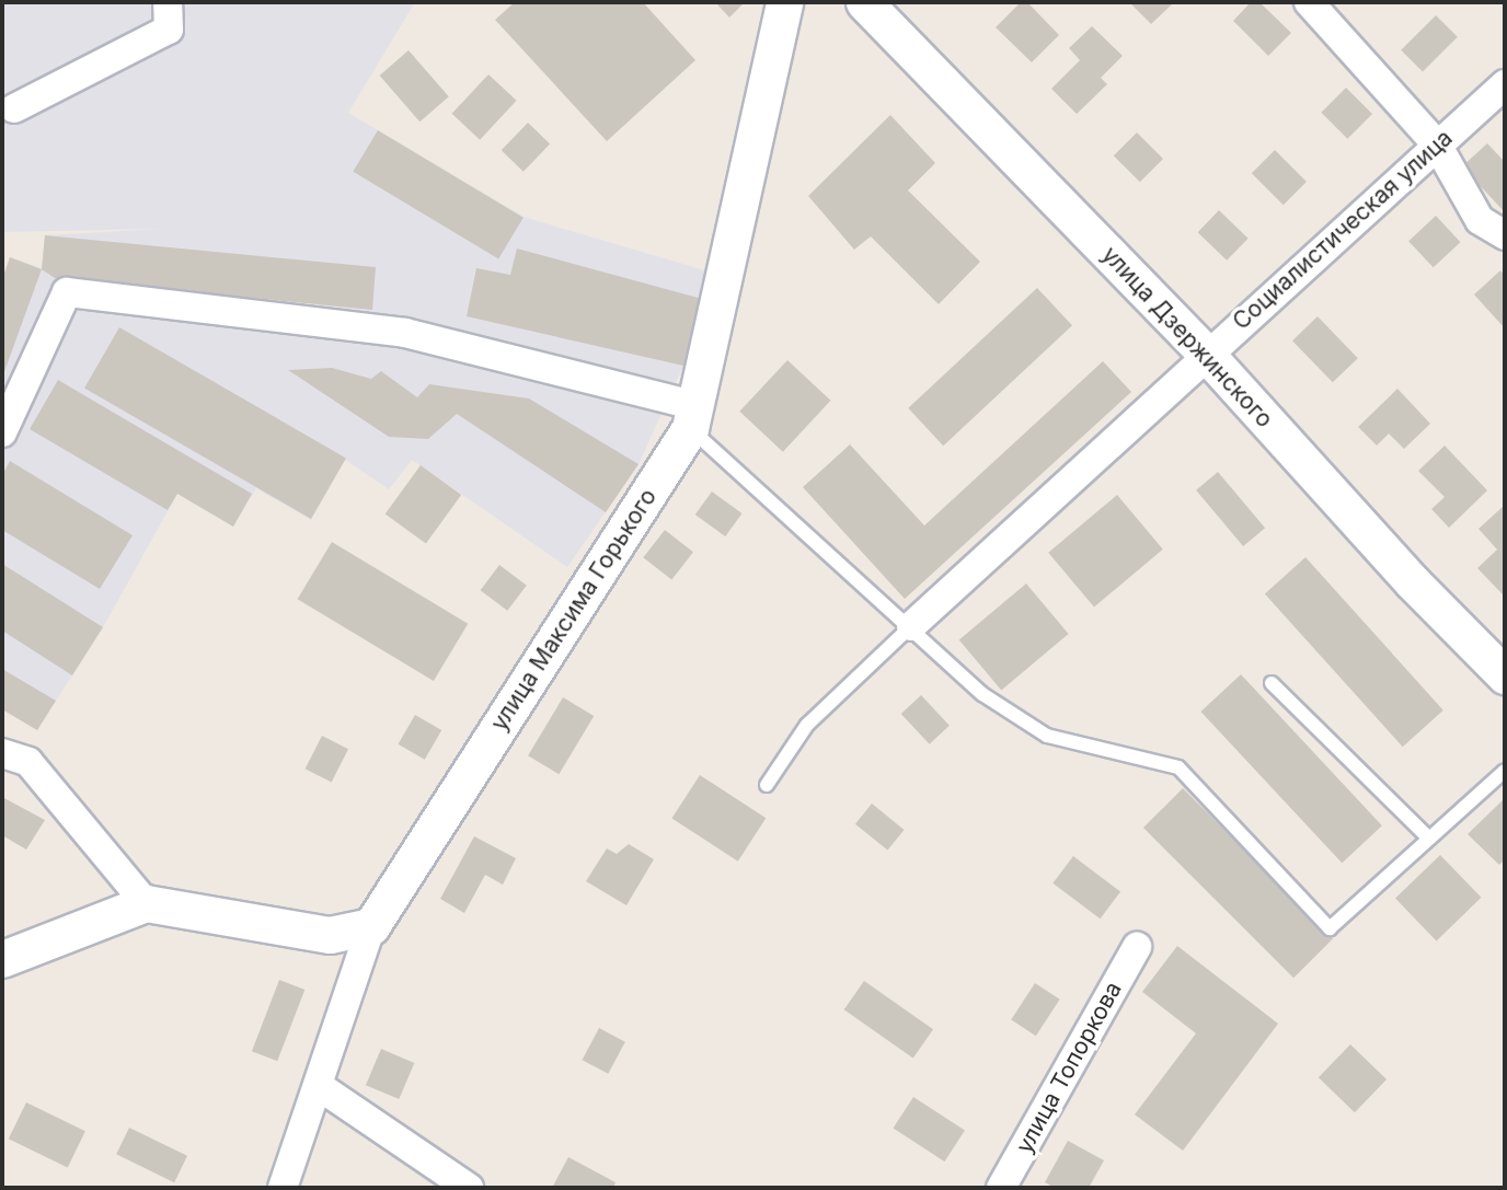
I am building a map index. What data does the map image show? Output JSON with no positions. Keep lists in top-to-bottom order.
{
  "streets": {
    "street": [
      "Социалистическая улица",
      "улица Дзержинского",
      "улица Максима Горького",
      "улица Топоркова"
    ]
  },
  "crossings": [
    ["Социалистическая улица", "улица Дзержинского"]
  ]
}
